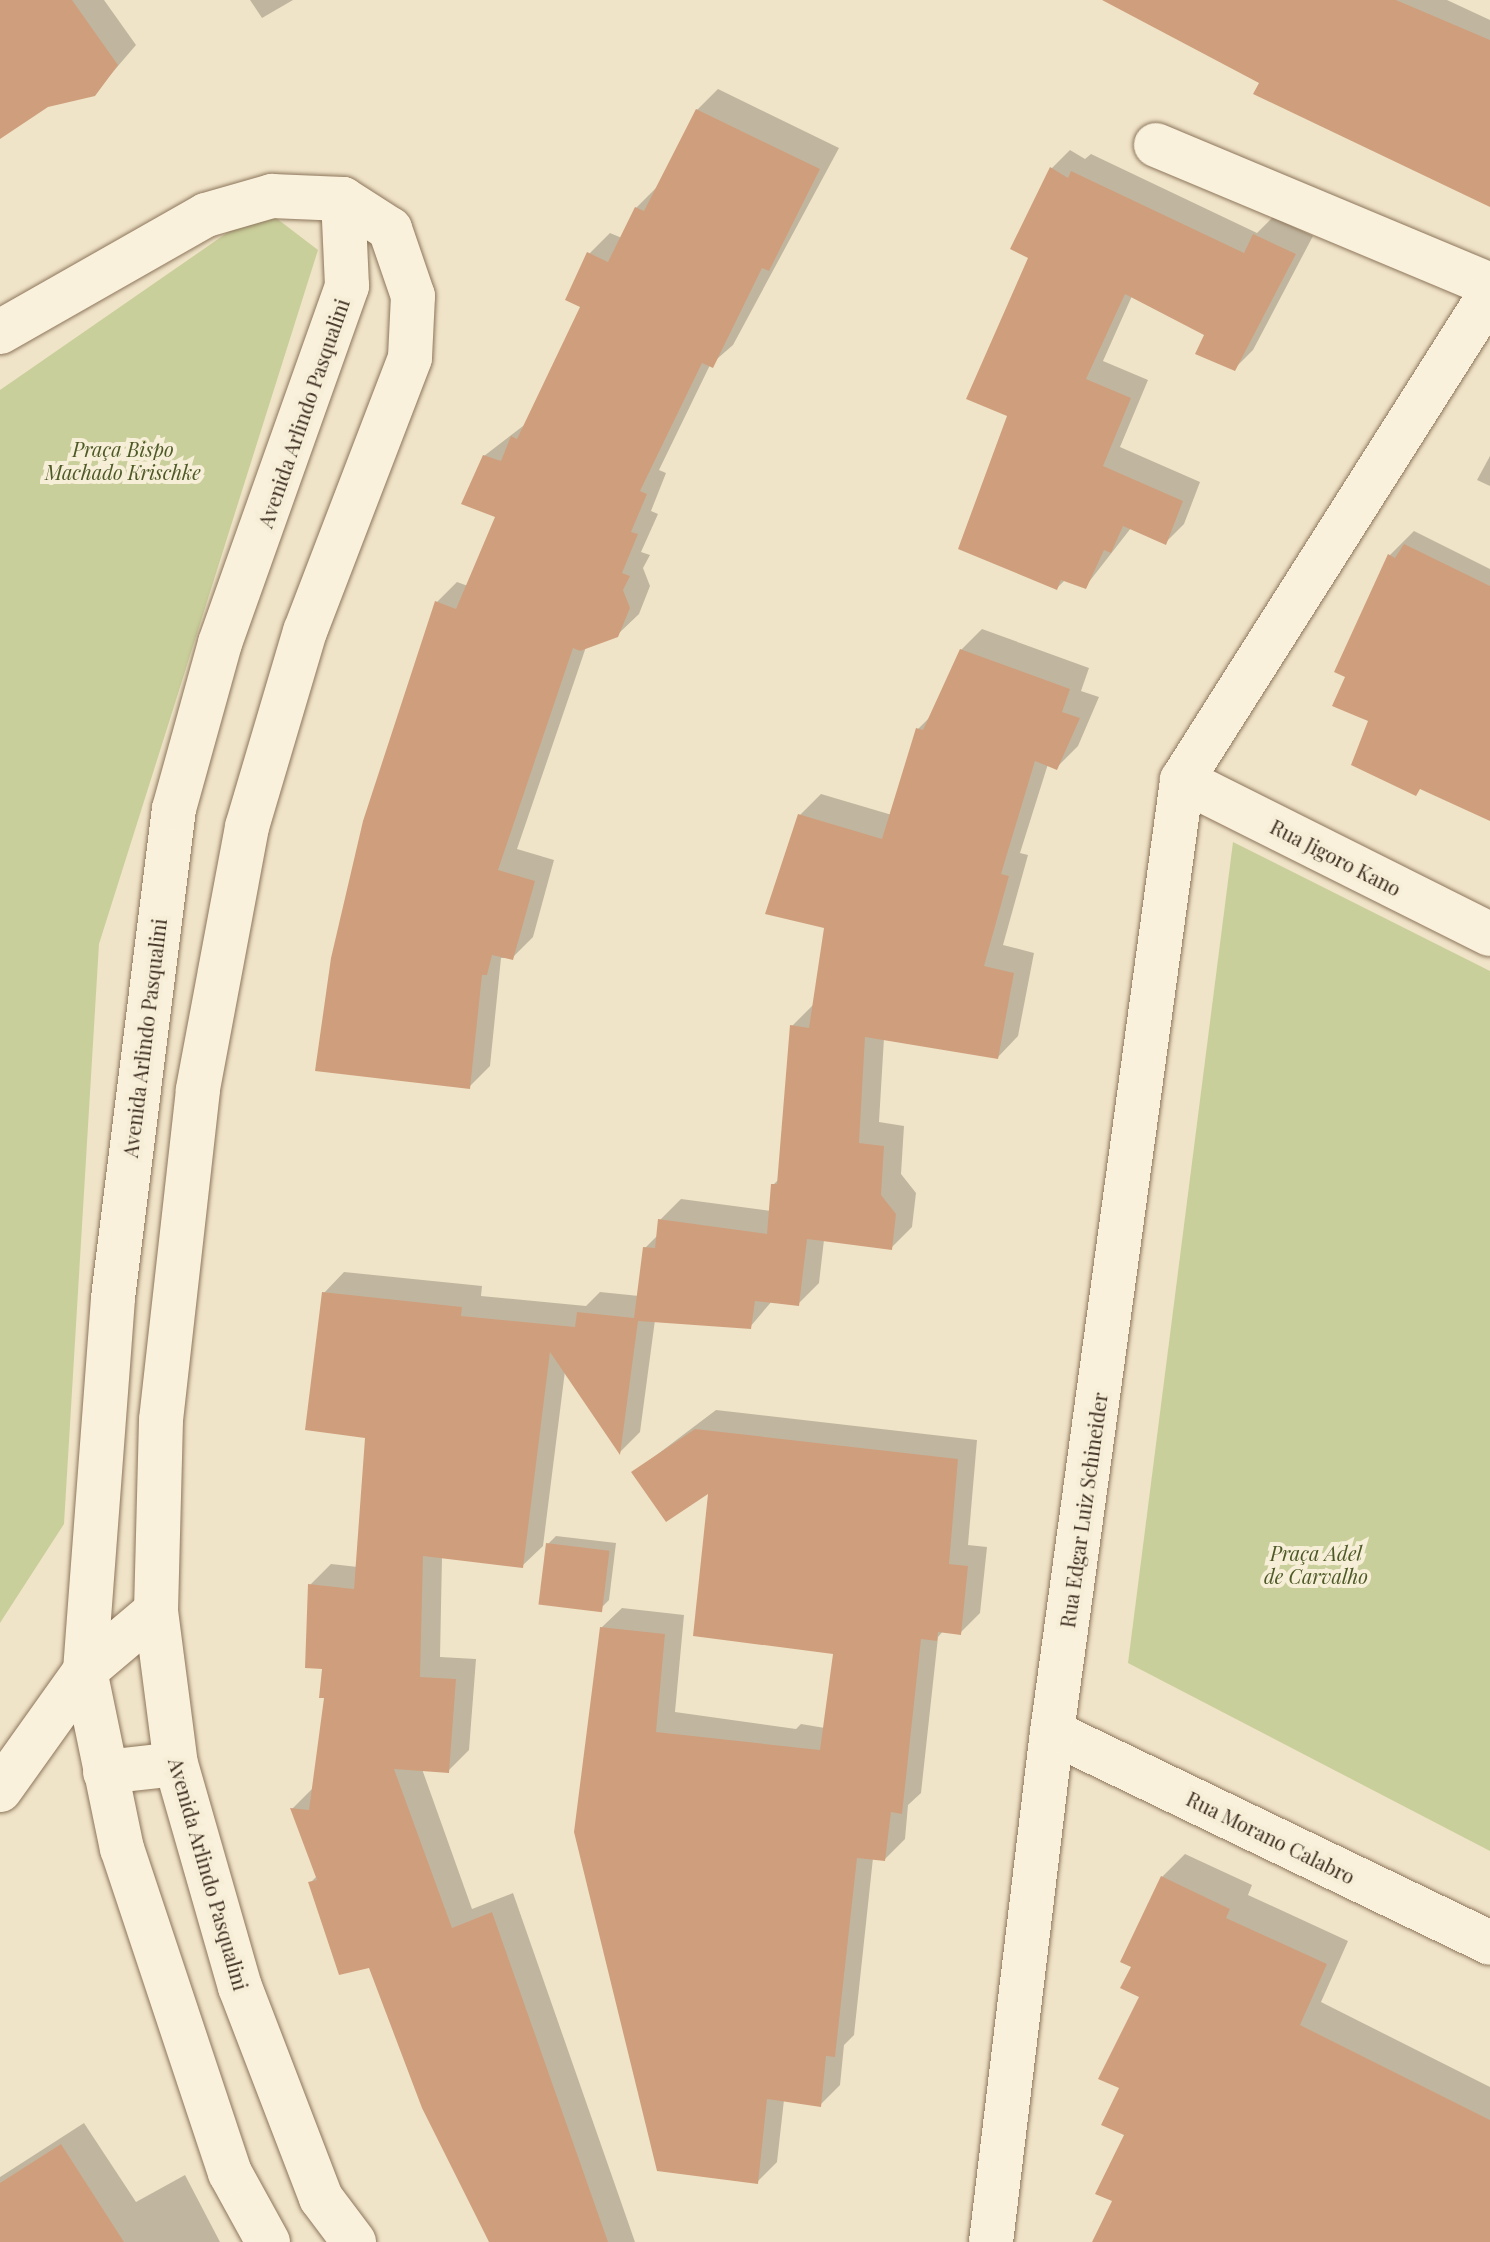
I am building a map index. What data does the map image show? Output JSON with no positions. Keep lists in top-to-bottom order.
{
  "streets": {
    "street": [
      "Avenida Arlindo Pasqualini",
      "Rua Jigoro Kano",
      "Rua Edgar Luiz Schineider",
      "Rua Morano Calabro"
    ]
  },
  "crossings": [
    ["Rua Jigoro Kano", "Rua Edgar Luiz Schineider"],
    ["Rua Edgar Luiz Schineider", "Rua Morano Calabro"]
  ],
  "parks": ["Praça Bispo Machado Krischke", "Praça Adel de Carvalho"]
}
